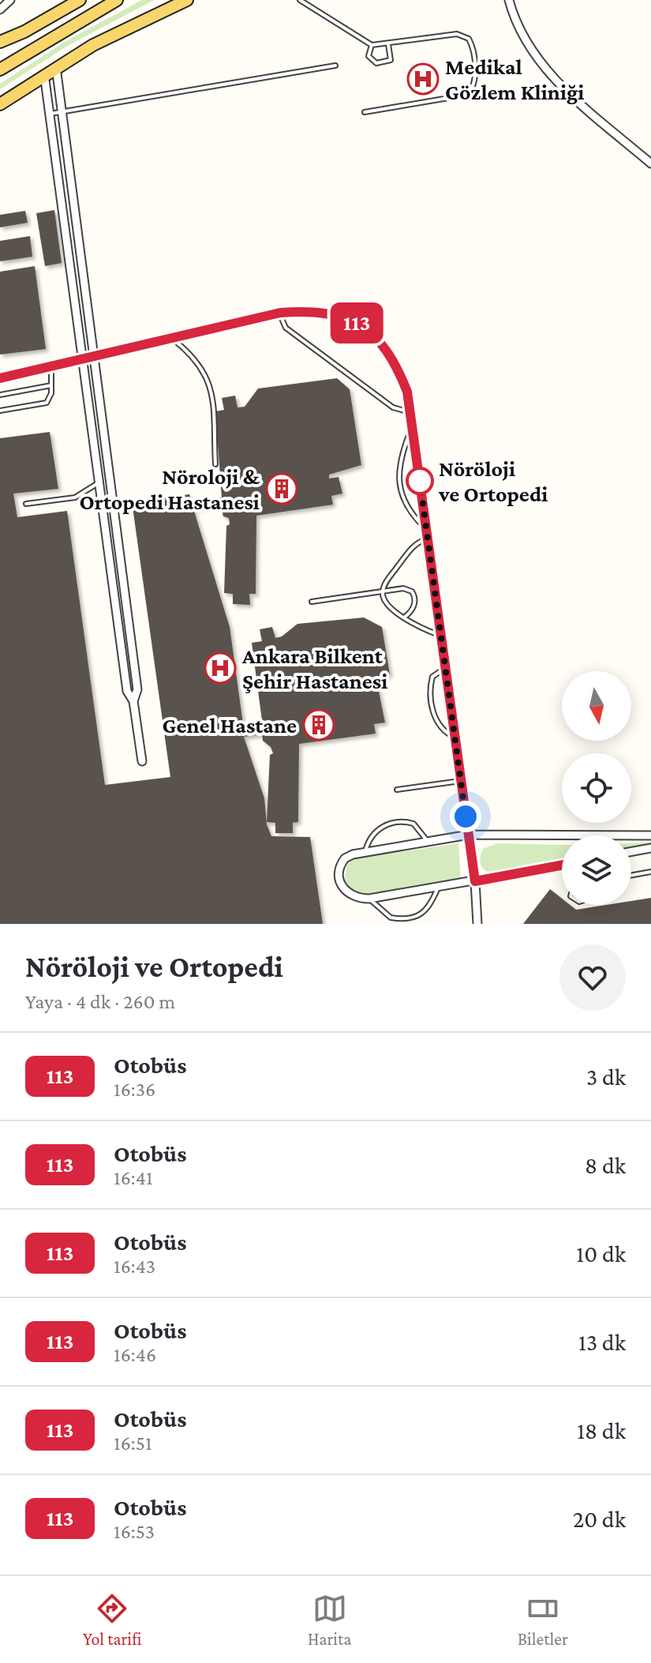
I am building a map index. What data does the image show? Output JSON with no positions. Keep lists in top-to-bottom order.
{
  "places": {
    "hospital": ["Medikal Gözlem Kliniği", "Ankara Bilkent Şehir Hastanesi"],
    "other": ["Nöröloji ve Ortopedi"],
    "building": ["Nöroloji & Ortopedi Hastanesi", "Genel Hastane"]
  },
  "lines": ["bus line 113"],
  "north": "bottom",
  "page": {
    "on_map": "113",
    "heading": ["Nöröloji ve Ortopedi", "Yaya · 4 dk · 260 m"],
    "list": [
      {
        "mark": "113",
        "name": "Otobüs",
        "note": "16:36",
        "value": "3 dk"
      },
      {
        "mark": "113",
        "name": "Otobüs",
        "note": "16:41",
        "value": "8 dk"
      },
      {
        "mark": "113",
        "name": "Otobüs",
        "note": "16:43",
        "value": "10 dk"
      },
      {
        "mark": "113",
        "name": "Otobüs",
        "note": "16:46",
        "value": "13 dk"
      },
      {
        "mark": "113",
        "name": "Otobüs",
        "note": "16:51",
        "value": "18 dk"
      },
      {
        "mark": "113",
        "name": "Otobüs",
        "note": "16:53",
        "value": "20 dk"
      }
    ],
    "tabs": ["Yol tarifi", "Harita", "Biletler"]
  }
}
